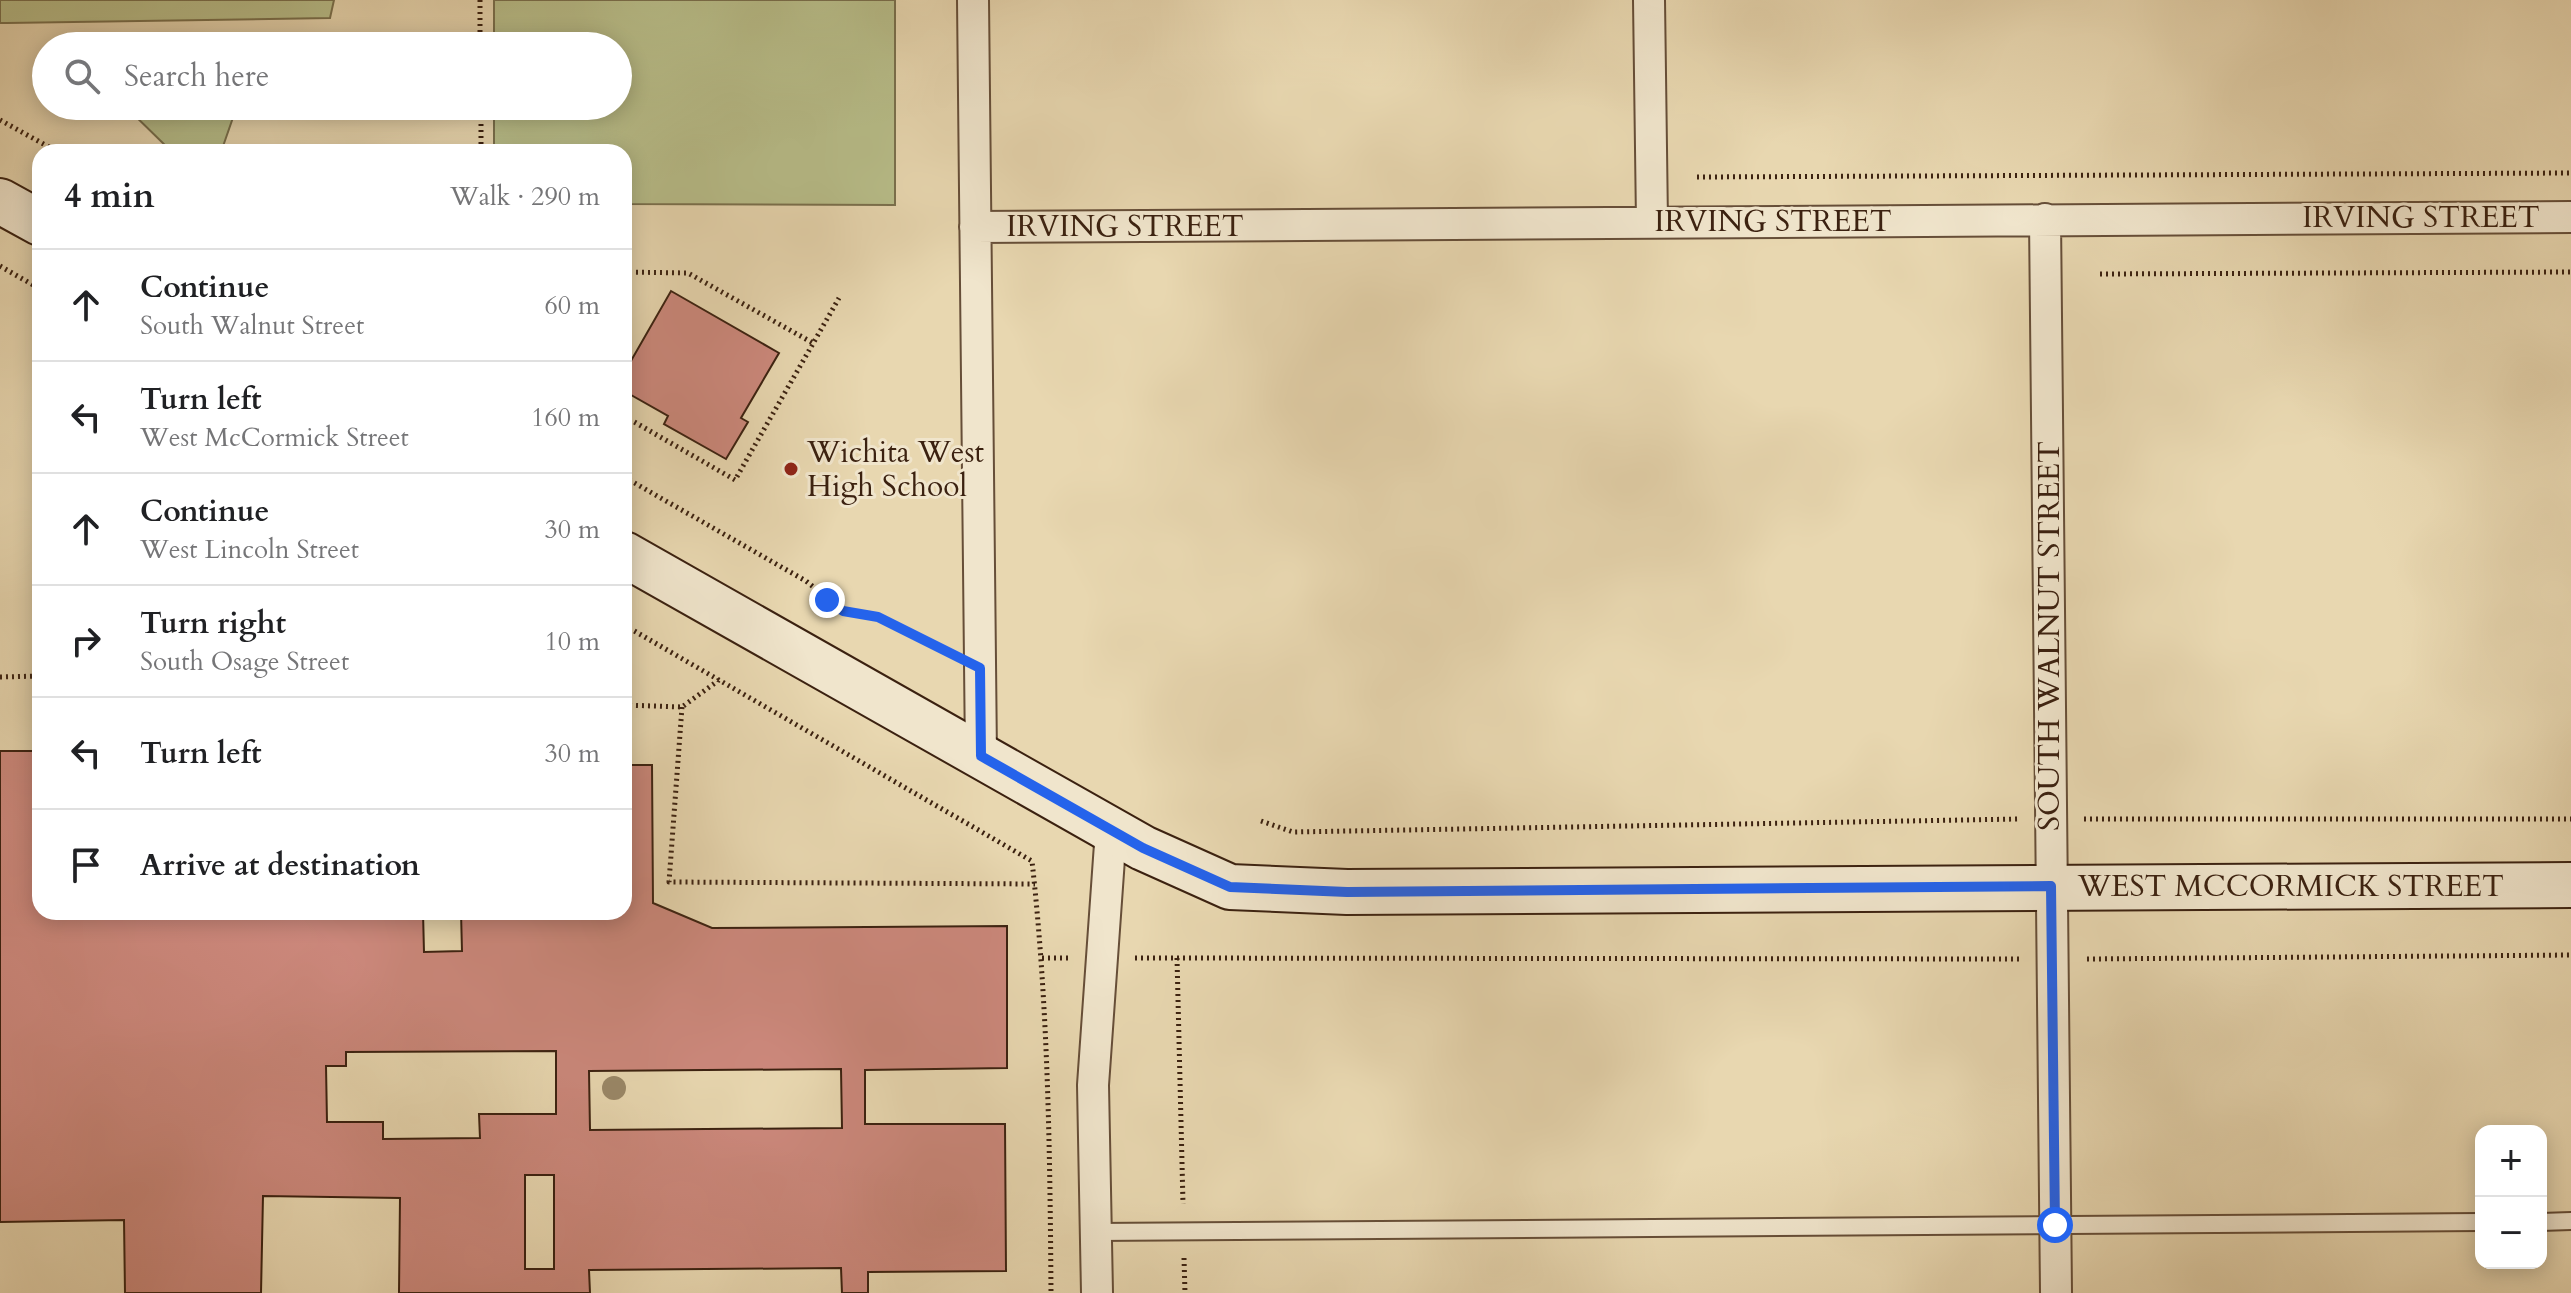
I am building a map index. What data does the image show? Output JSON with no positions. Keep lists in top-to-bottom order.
{
  "streets": {
    "street": ["IRVING STREET", "SOUTH WALNUT STREET", "WEST MCCORMICK STREET"]
  },
  "crossings": [
    ["IRVING STREET", "SOUTH WALNUT STREET"],
    ["SOUTH WALNUT STREET", "WEST MCCORMICK STREET"]
  ],
  "places": ["Wichita West High School"],
  "page": {
    "search": "Search here",
    "heading": ["4 min", "Walk · 290 m"],
    "list": [
      ["Continue", "South Walnut Street", "60 m"],
      ["Turn left", "West McCormick Street", "160 m"],
      ["Continue", "West Lincoln Street", "30 m"],
      ["Turn right", "South Osage Street", "10 m"],
      ["Turn left", "30 m"],
      "Arrive at destination"
    ],
    "map_buttons": ["+", "−"]
  }
}
